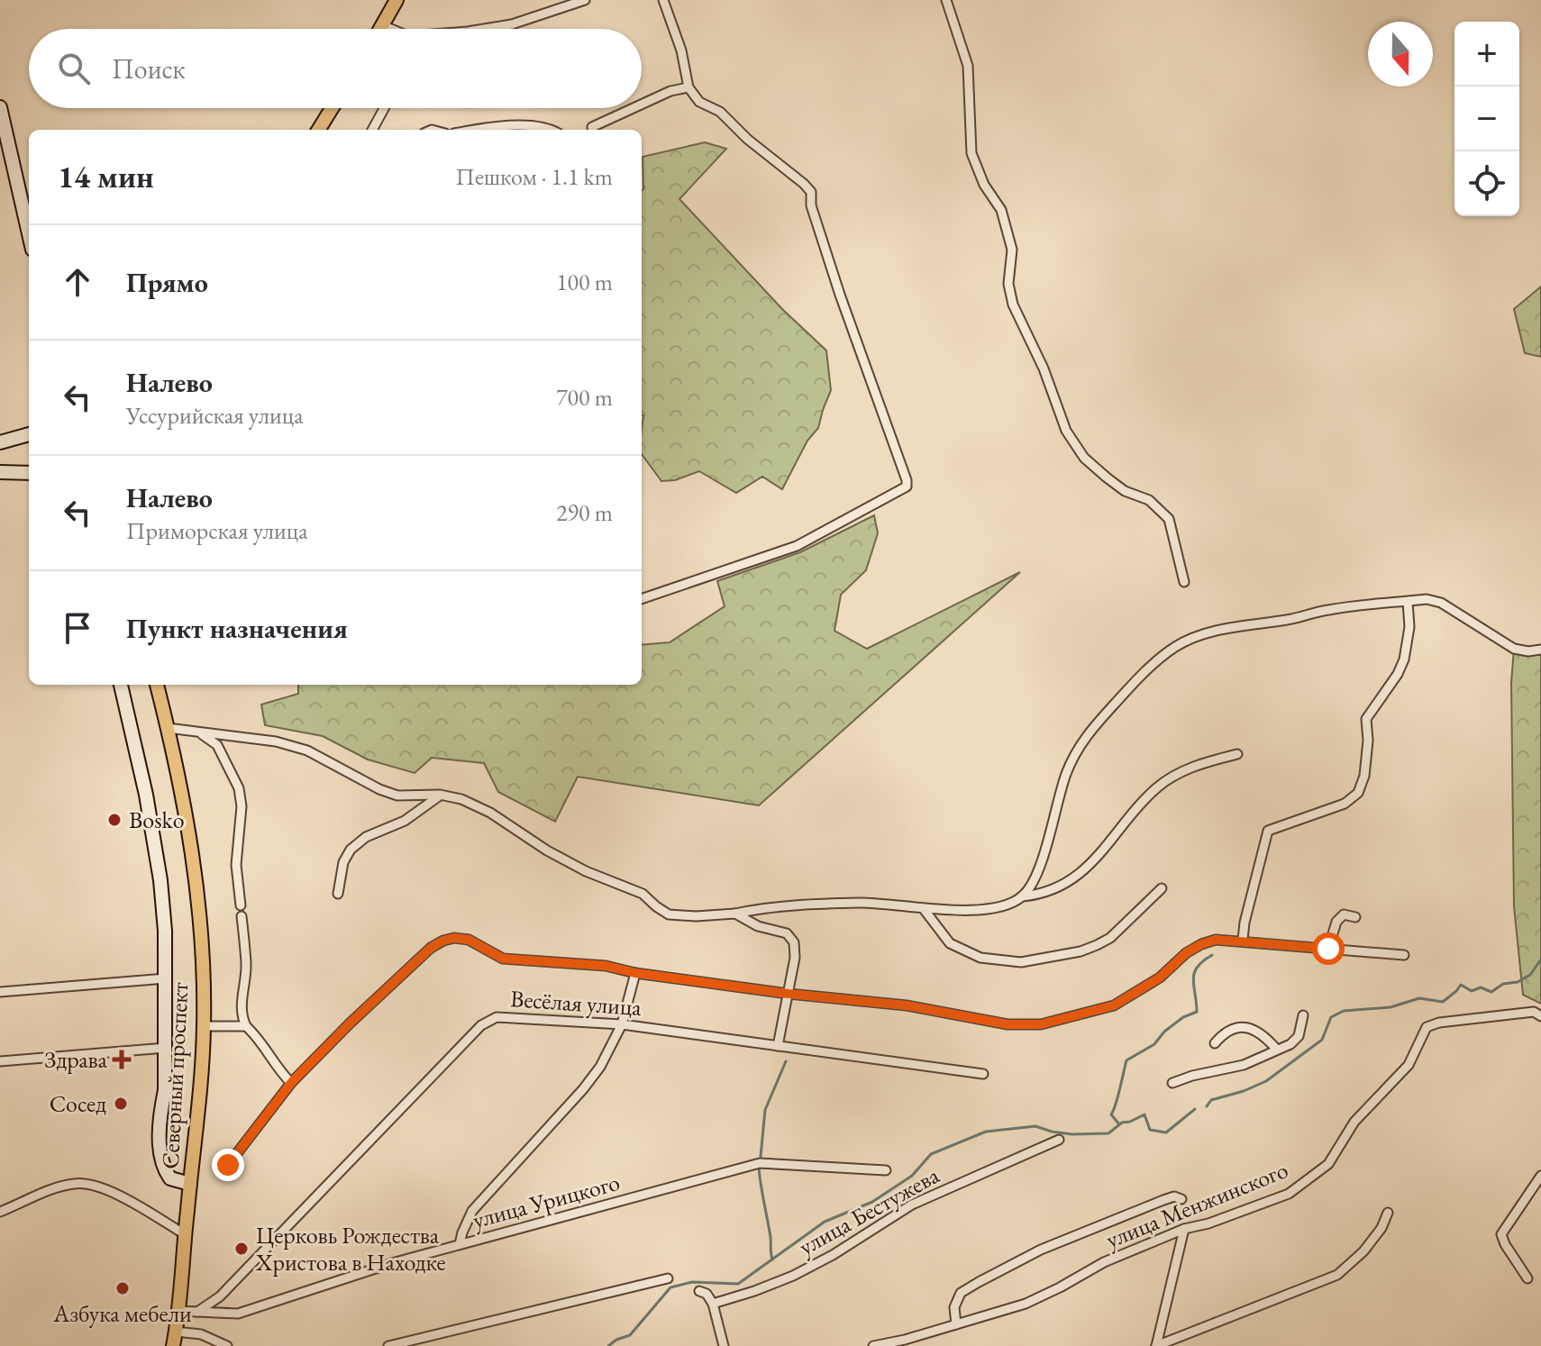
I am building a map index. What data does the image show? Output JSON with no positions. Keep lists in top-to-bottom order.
{
  "streets": {
    "main road": ["Северный проспект"],
    "street": [
      "Весёлая улица",
      "улица Урицкого",
      "улица Менжинского",
      "улица Бестужева"
    ]
  },
  "crossings": [
    ["Весёлая улица", "улица Урицкого"],
    ["Северный проспект", "улица Урицкого"]
  ],
  "places": {
    "other": [
      "Bosko",
      "Сосед",
      "Церковь Рождества Христова в Находке",
      "Азбука мебели"
    ],
    "health": ["Здрава"]
  },
  "north": "bottom",
  "page": {
    "map_buttons": ["+", "−"],
    "search": "Поиск",
    "heading": ["14 мин", "Пешком · 1.1 km"],
    "list": [
      ["Прямо", "100 m"],
      ["Налево", "Уссурийская улица", "700 m"],
      ["Налево", "Приморская улица", "290 m"],
      "Пункт назначения"
    ]
  }
}
